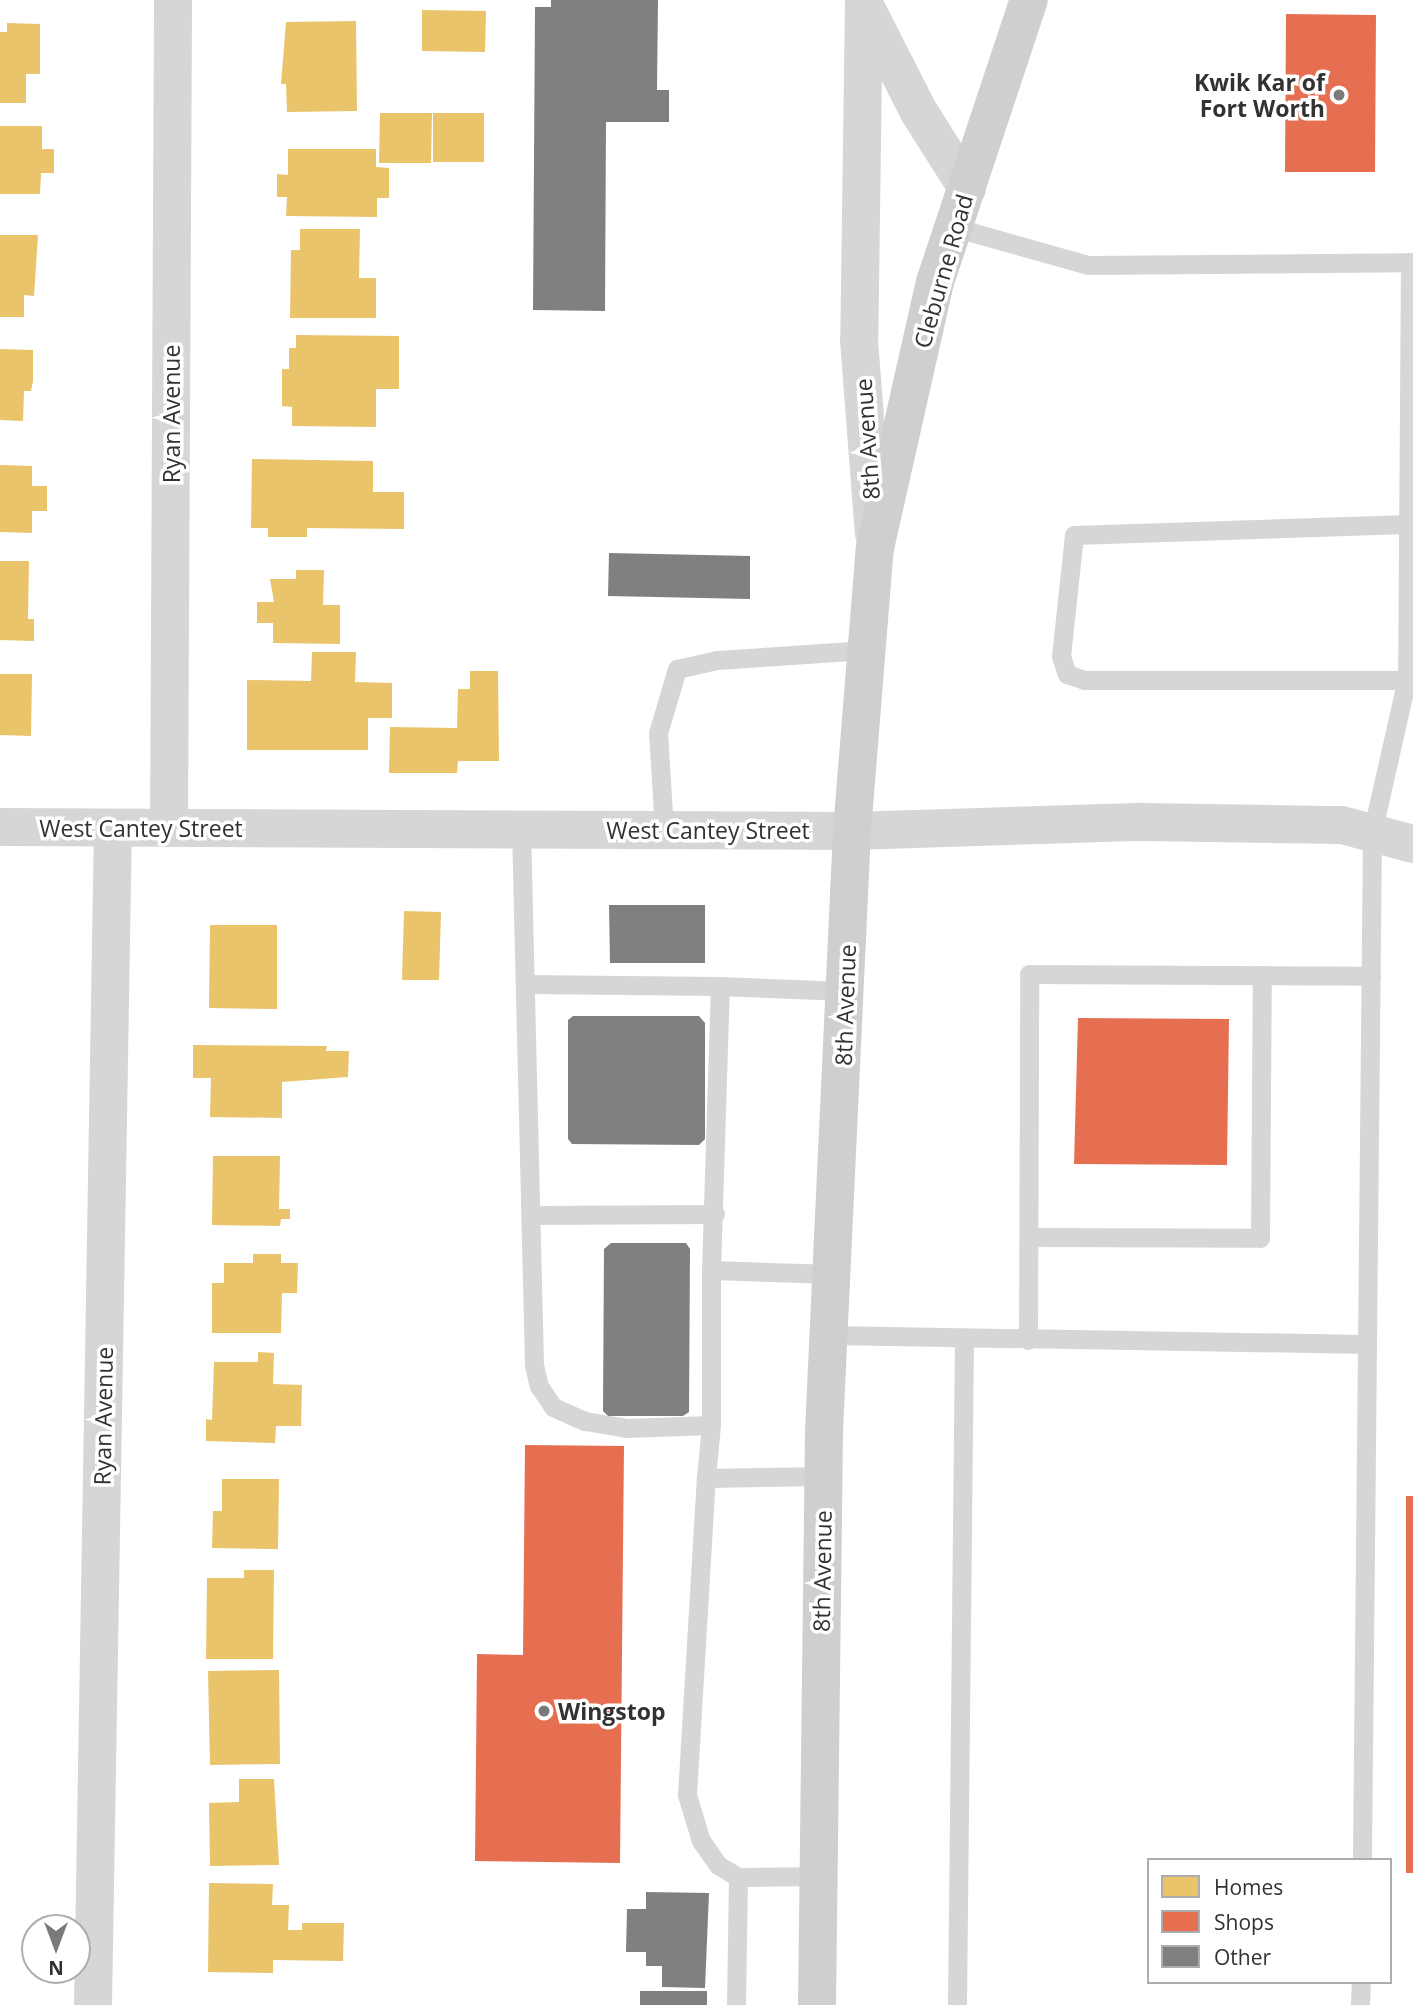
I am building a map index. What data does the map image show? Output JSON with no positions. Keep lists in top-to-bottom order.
{
  "streets": {
    "main road": ["Cleburne Road", "8th Avenue"],
    "street": ["Ryan Avenue", "West Cantey Street"]
  },
  "crossings": [
    ["Cleburne Road", "8th Avenue"],
    ["Ryan Avenue", "West Cantey Street"],
    ["8th Avenue", "West Cantey Street"]
  ],
  "places": ["Kwik Kar of Fort Worth", "Wingstop"],
  "legend": ["Homes", "Shops", "Other"],
  "north": "bottom"
}
